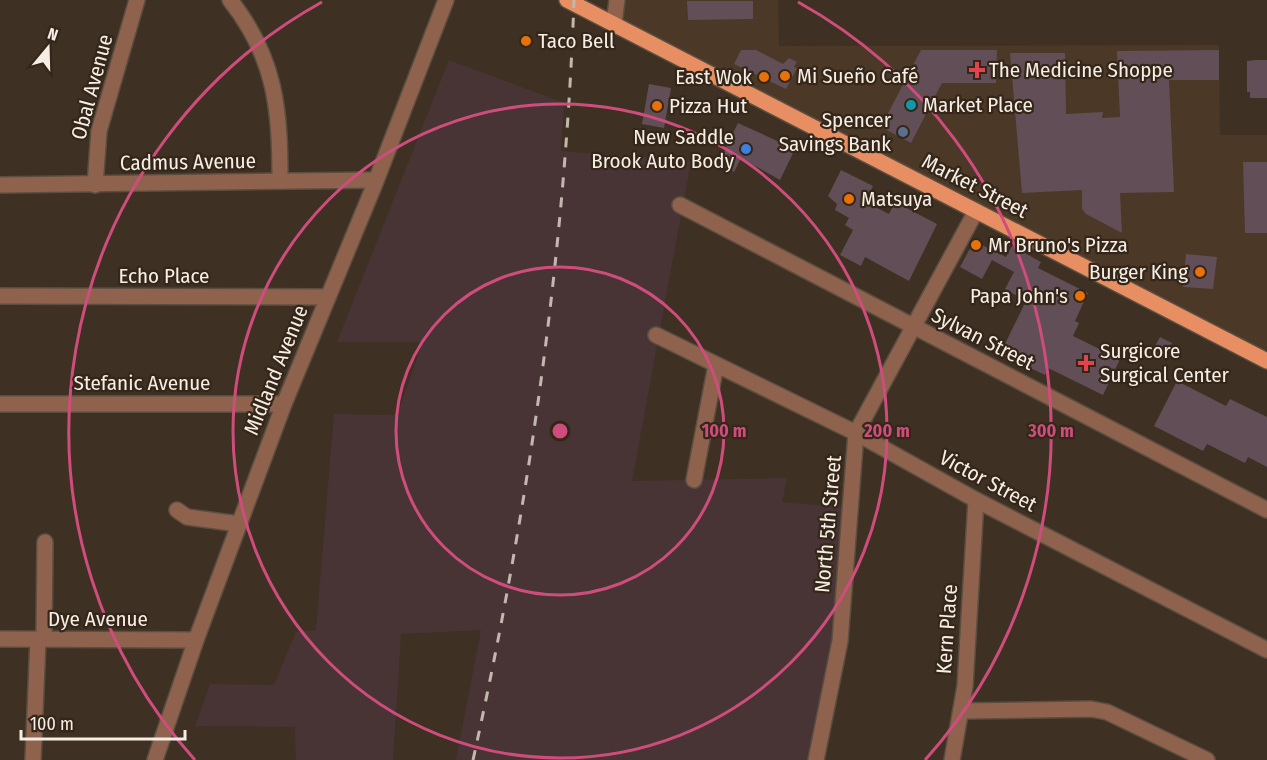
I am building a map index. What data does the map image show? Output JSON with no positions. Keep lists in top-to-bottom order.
{
  "streets": {
    "main road": ["Market Street"],
    "street": [
      "Obal Avenue",
      "Cadmus Avenue",
      "Echo Place",
      "Sylvan Street",
      "Midland Avenue",
      "Stefanic Avenue",
      "Victor Street",
      "North 5th Street",
      "Dye Avenue",
      "Kern Place"
    ]
  },
  "crossings": [
    ["Obal Avenue", "Cadmus Avenue"],
    ["Cadmus Avenue", "Midland Avenue"],
    ["Market Street", "North 5th Street"],
    ["Echo Place", "Midland Avenue"],
    ["Sylvan Street", "North 5th Street"],
    ["Midland Avenue", "Stefanic Avenue"],
    ["Midland Avenue", "Dye Avenue"],
    ["Victor Street", "North 5th Street"],
    ["Victor Street", "Kern Place"]
  ],
  "places": {
    "other": [
      "Taco Bell",
      "Mi Sueño Café",
      "East Wok",
      "Market Place",
      "Pizza Hut",
      "Spencer Savings Bank",
      "New Saddle Brook Auto Body",
      "Matsuya",
      "Mr Bruno's Pizza",
      "Burger King",
      "Papa John's"
    ],
    "health": ["The Medicine Shoppe", "Surgicore Surgical Center"]
  },
  "scale_bar": "100 m",
  "north": "top",
  "rings": ["100 m", "200 m", "300 m"]
}
